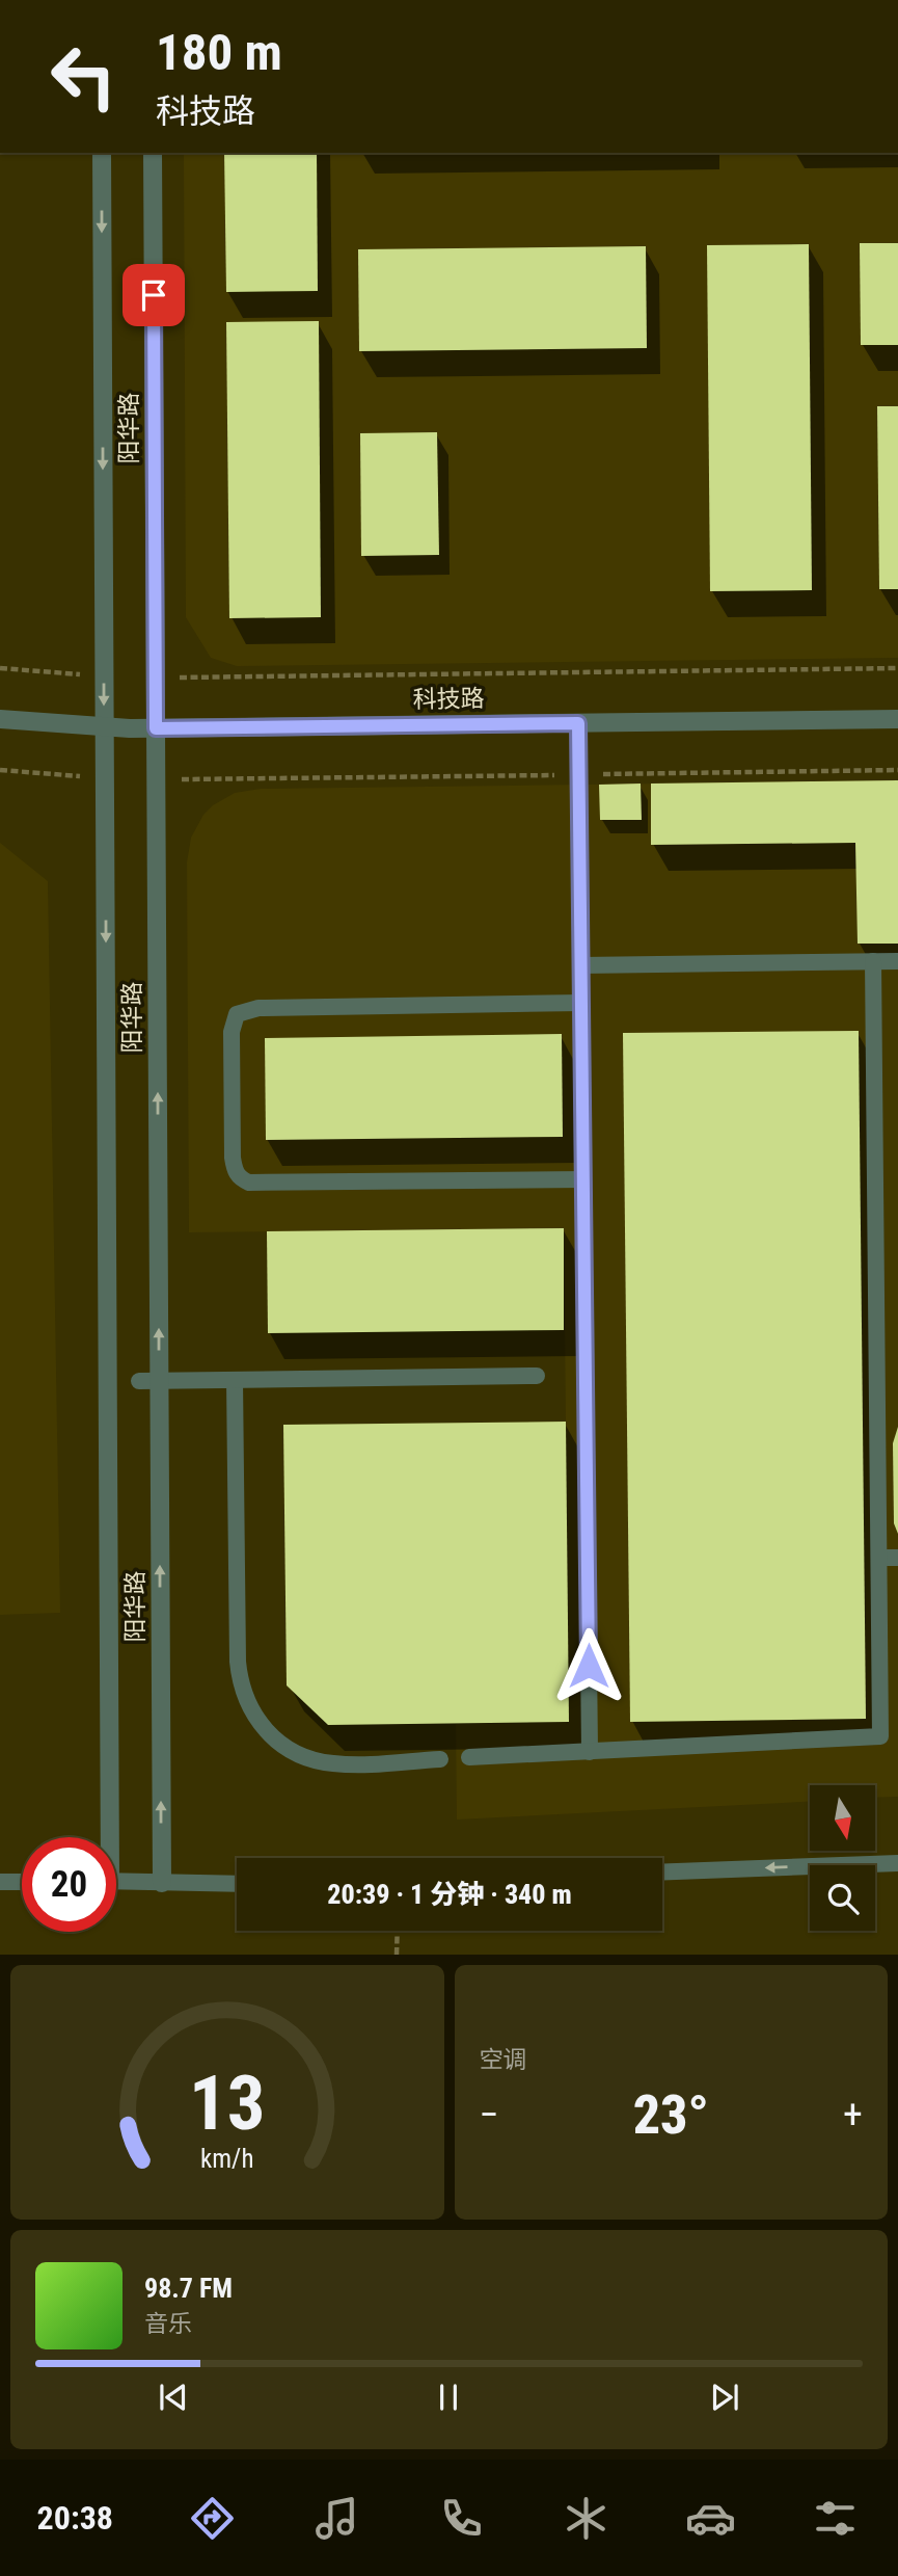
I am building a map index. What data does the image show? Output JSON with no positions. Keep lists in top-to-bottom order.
{
  "streets": {
    "street": ["阳华路", "科技路"]
  },
  "crossings": [
    ["阳华路", "科技路"]
  ],
  "north": "bottom",
  "page": {
    "turn": ["180 m", "科技路"],
    "limit": "20",
    "trip": "20:39 · 1 分钟 · 340 m",
    "tile": "空调",
    "heat": ["−", "23°", "+"],
    "song": ["98.7 FM", "音乐"],
    "tabs": "20:38",
    "gauge": ["13", "km/h"]
  }
}
